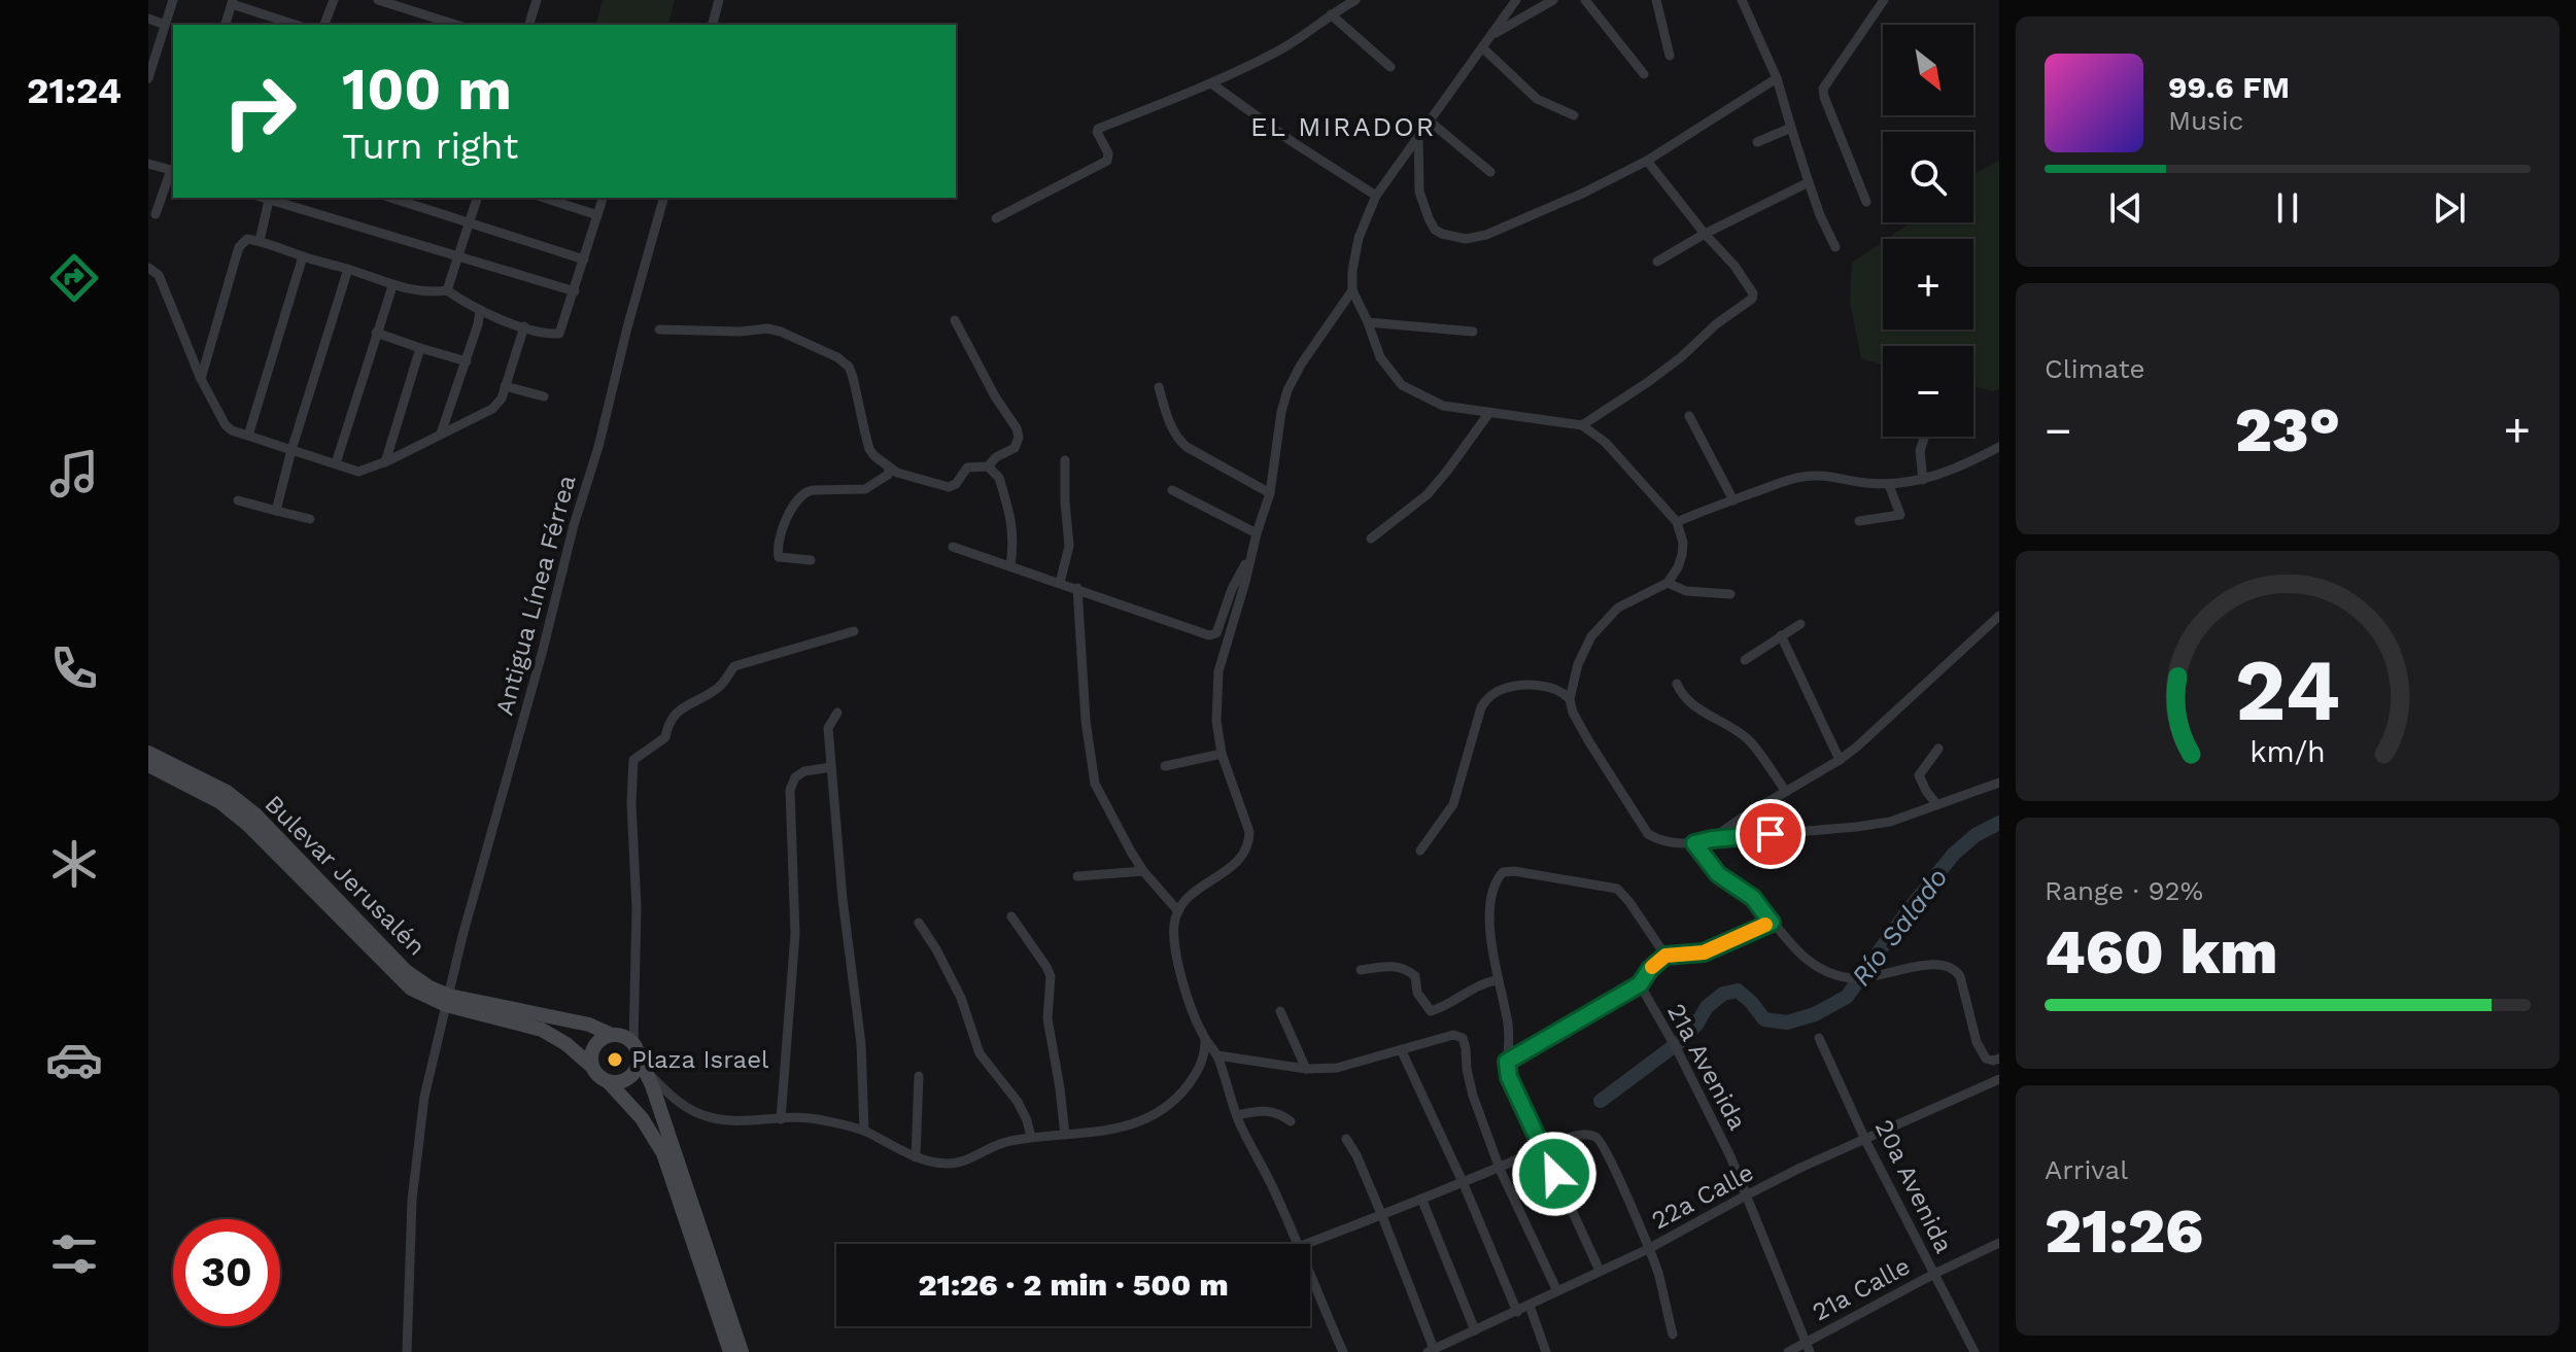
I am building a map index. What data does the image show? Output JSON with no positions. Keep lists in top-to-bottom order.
{
  "streets": {
    "main road": ["Bulevar Jerusalén"],
    "street": [
      "Antigua Línea Férrea",
      "21a Avenida",
      "20a Avenida",
      "22a Calle",
      "21a Calle"
    ]
  },
  "crossings": [
    ["Antigua Línea Férrea", "Bulevar Jerusalén"],
    ["21a Avenida", "22a Calle"],
    ["21a Avenida", "21a Calle"],
    ["20a Avenida", "22a Calle"],
    ["20a Avenida", "21a Calle"]
  ],
  "districts": ["EL MIRADOR"],
  "water": ["Río Salado"],
  "places": ["Plaza Israel"],
  "north": "bottom right",
  "page": {
    "tabs": "21:24",
    "map_buttons": ["+", "−"],
    "turn": ["100 m", "Turn right"],
    "song": ["99.6 FM", "Music"],
    "tile": [
      "Climate",
      ["Range · 92%", "460 km"],
      ["Arrival", "21:26"]
    ],
    "heat": ["−", "23°", "+"],
    "limit": "30",
    "trip": "21:26 · 2 min · 500 m",
    "gauge": ["24", "km/h"]
  }
}
